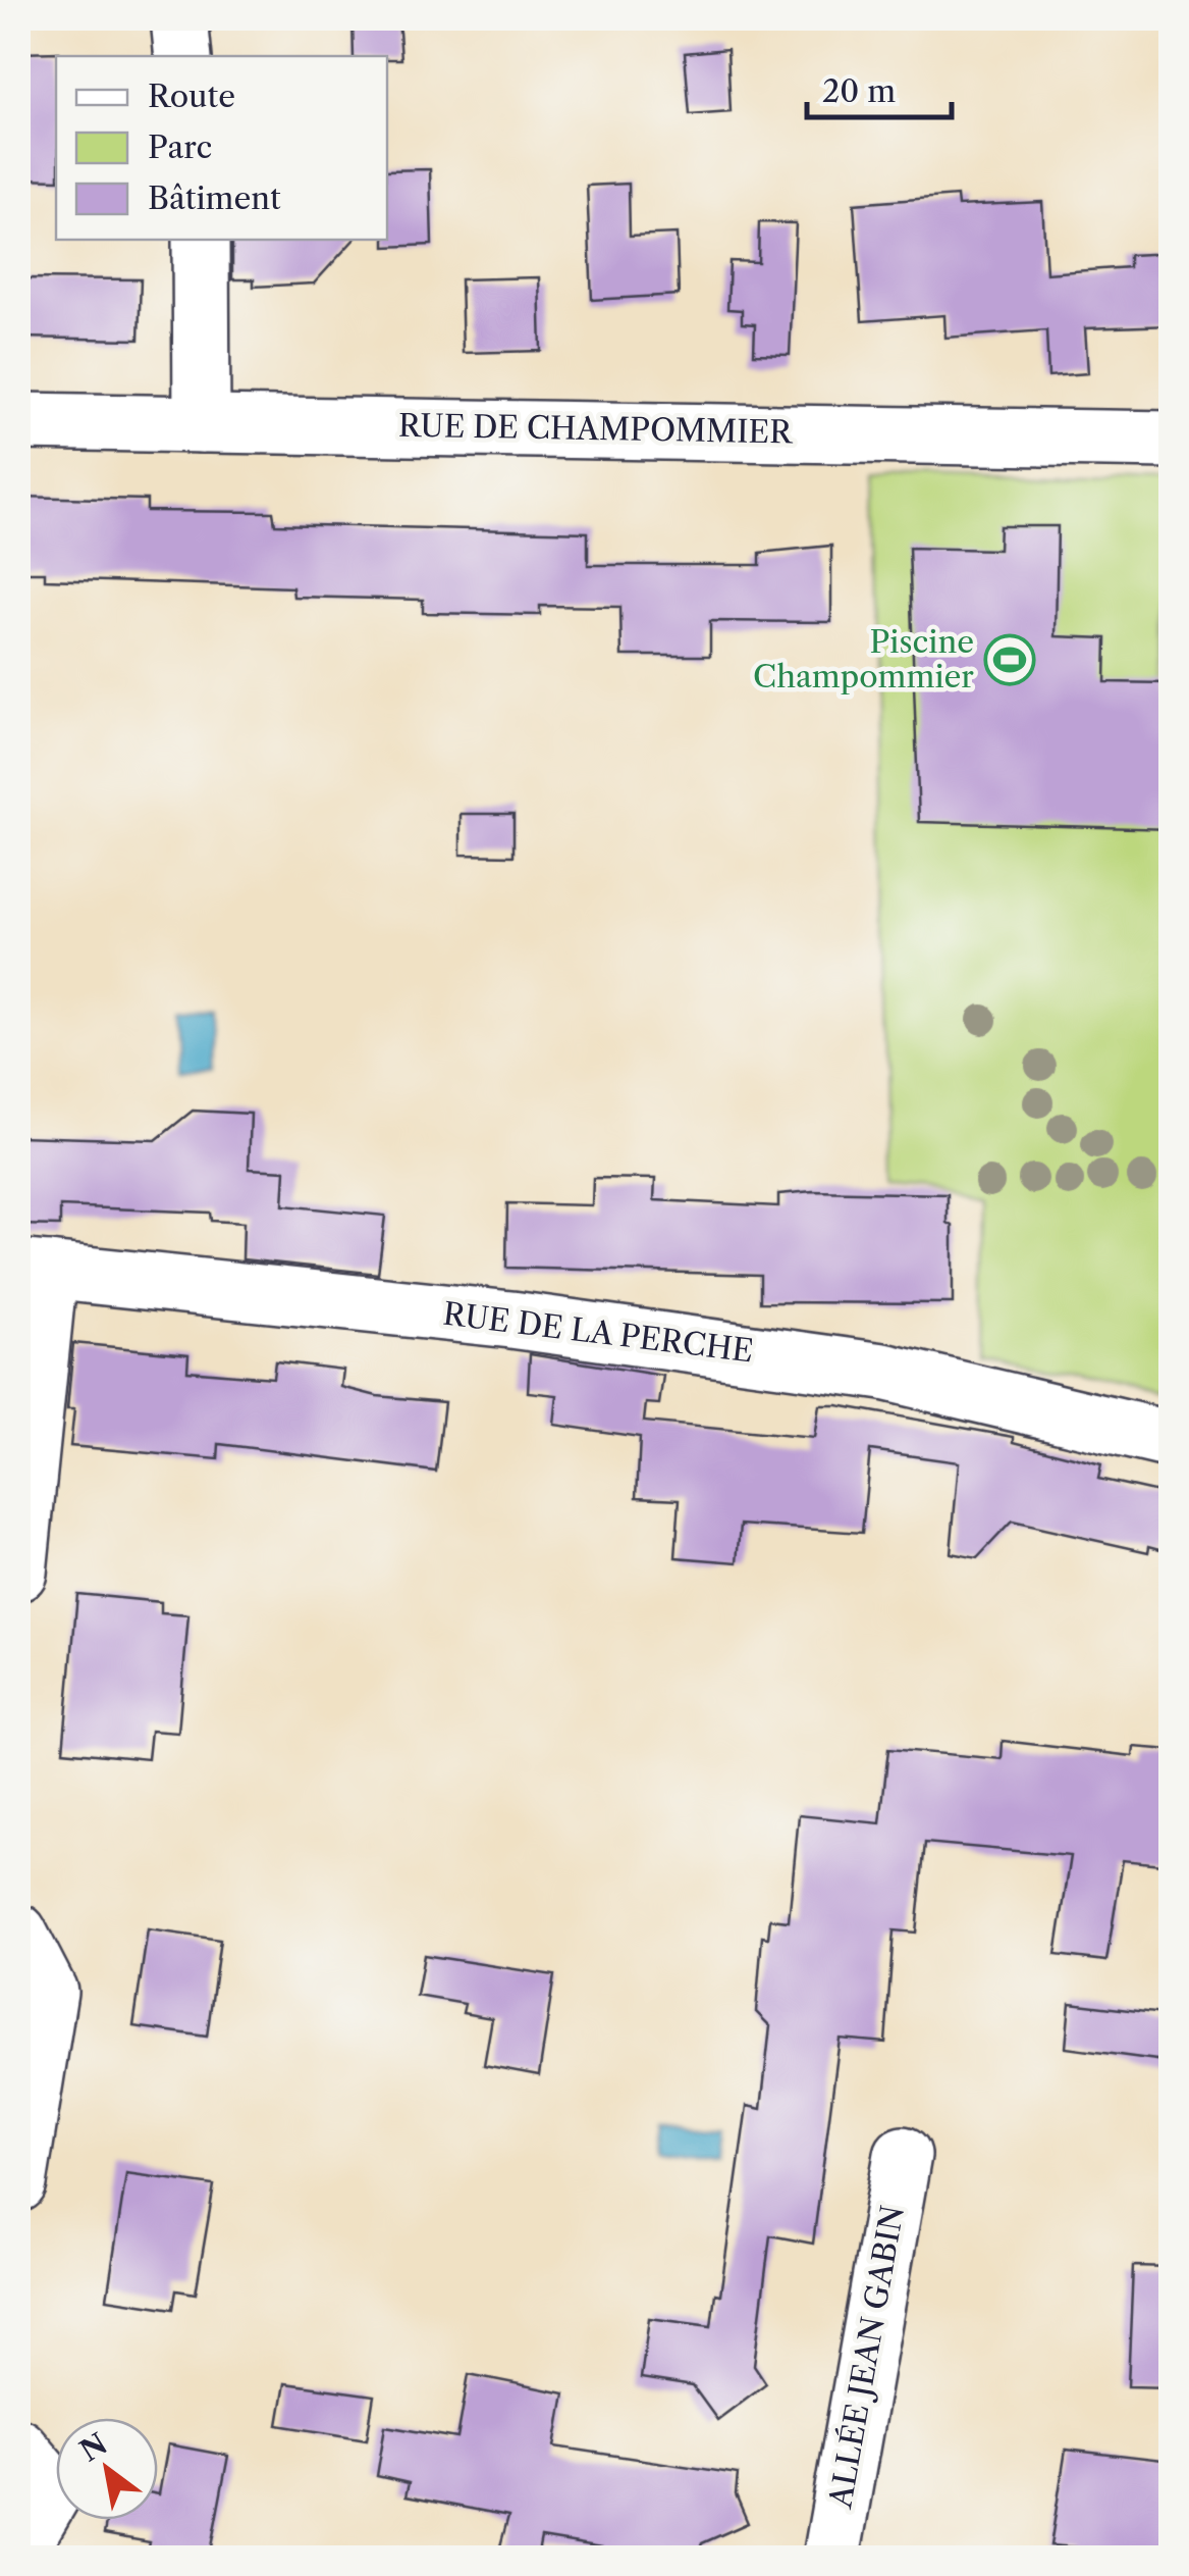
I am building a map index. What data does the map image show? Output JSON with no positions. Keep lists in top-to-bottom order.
{
  "streets": {
    "street": ["RUE DE CHAMPOMMIER", "RUE DE LA PERCHE", "ALLÉE JEAN GABIN"]
  },
  "places": {
    "sports": ["Piscine Champommier"]
  },
  "legend": ["Route", "Parc", "Bâtiment"],
  "scale_bar": "20 m",
  "north": "top left"
}
